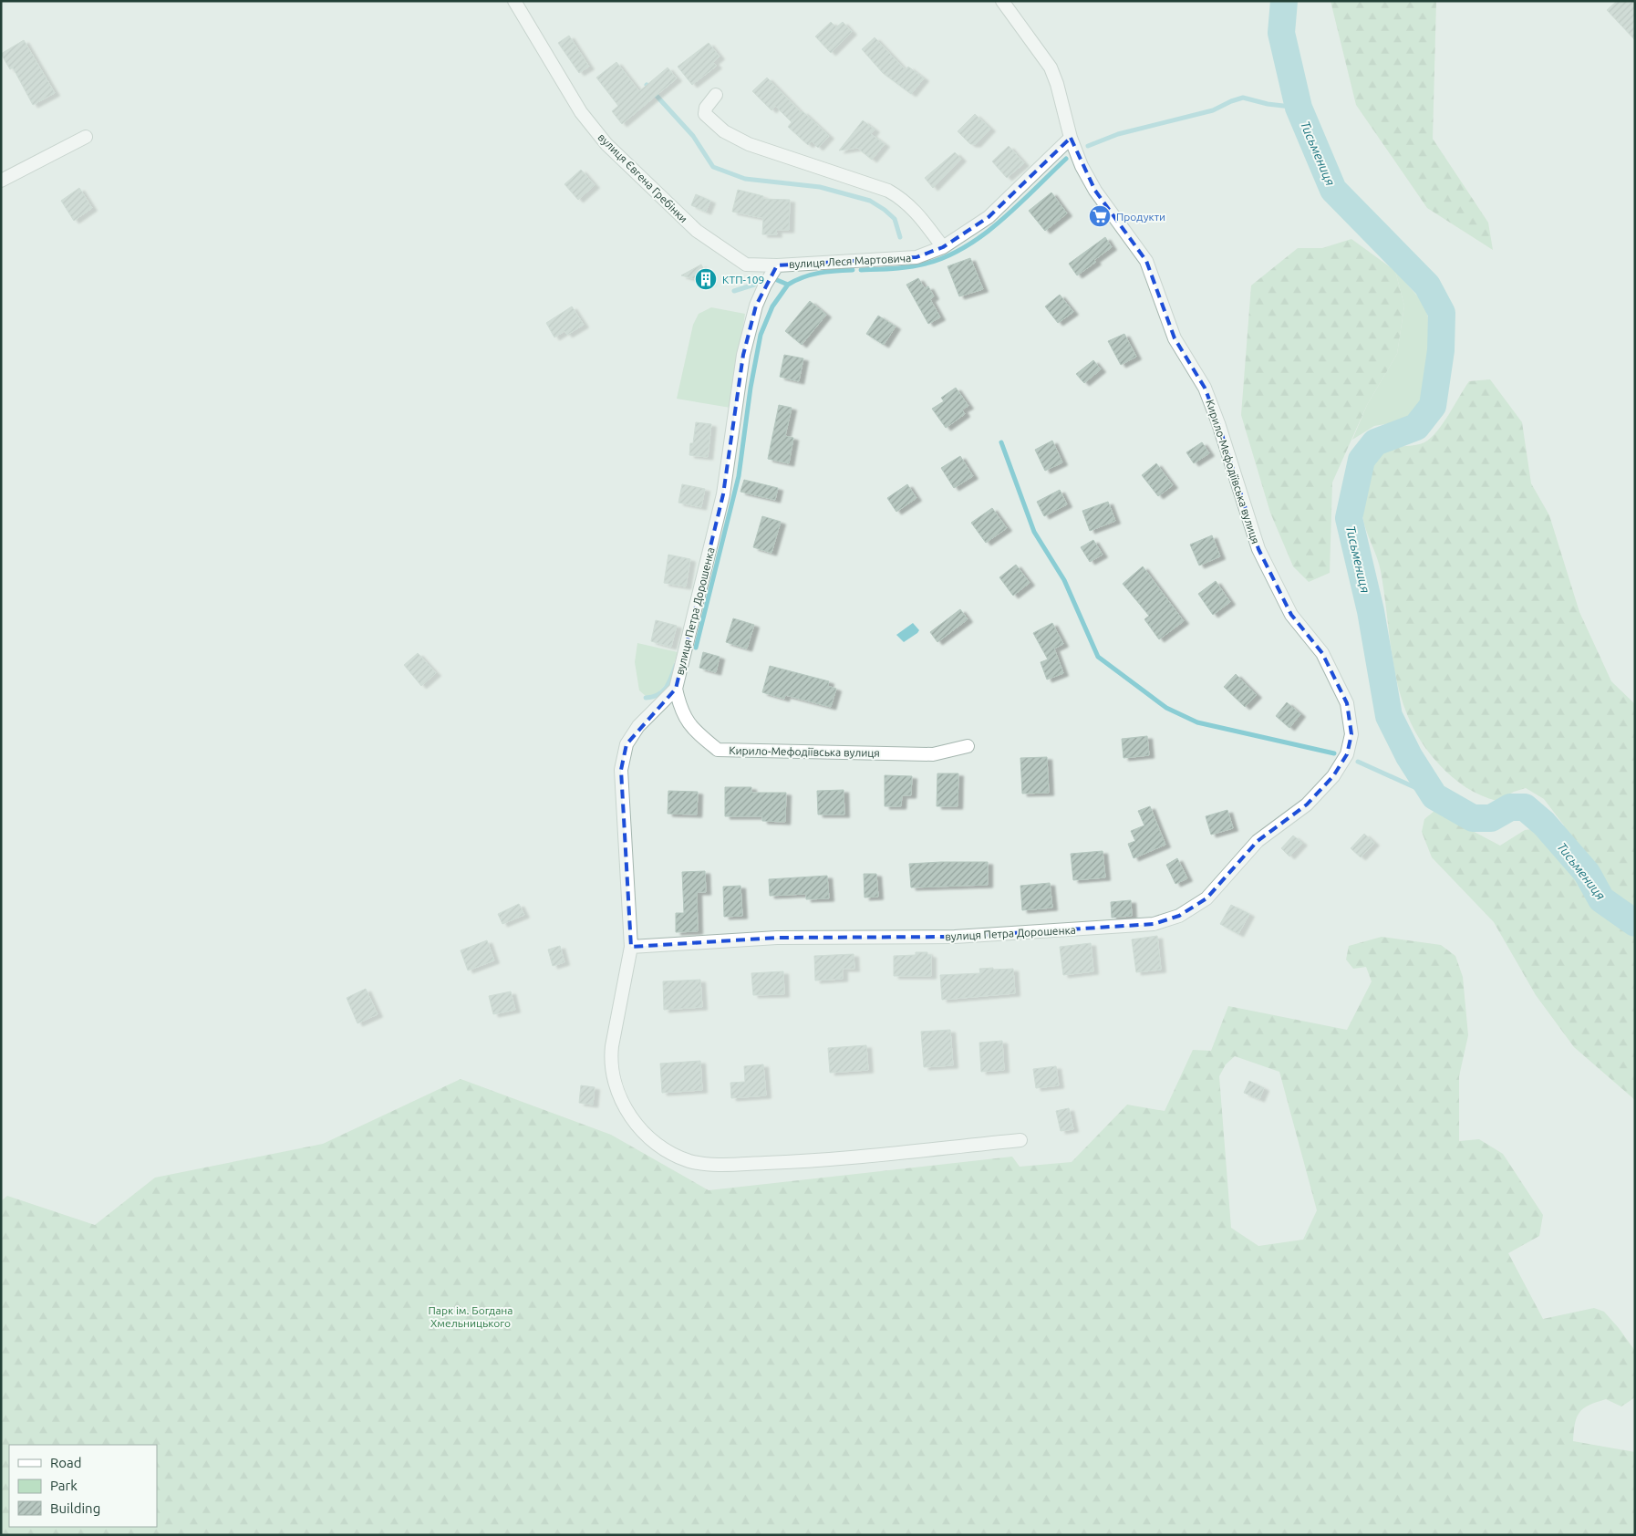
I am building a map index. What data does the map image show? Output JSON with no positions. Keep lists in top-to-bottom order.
{
  "streets": {
    "street": [
      "вулиця Євгена Гребінки",
      "вулиця Леся Мартовича",
      "Кирило-Мефодіївська вулиця",
      "вулиця Петра Дорошенка"
    ]
  },
  "crossings": [
    ["вулиця Євгена Гребінки", "вулиця Леся Мартовича"],
    ["вулиця Євгена Гребінки", "вулиця Петра Дорошенка"],
    ["вулиця Леся Мартовича", "Кирило-Мефодіївська вулиця"],
    ["вулиця Леся Мартовича", "вулиця Петра Дорошенка"],
    ["Кирило-Мефодіївська вулиця", "вулиця Петра Дорошенка"]
  ],
  "water": ["Тисьмениця"],
  "parks": ["Парк ім. Богдана Хмельницького"],
  "places": {
    "supermarket": ["Продукти"],
    "building": ["КТП-109"]
  },
  "legend": ["Road", "Park", "Building"]
}
